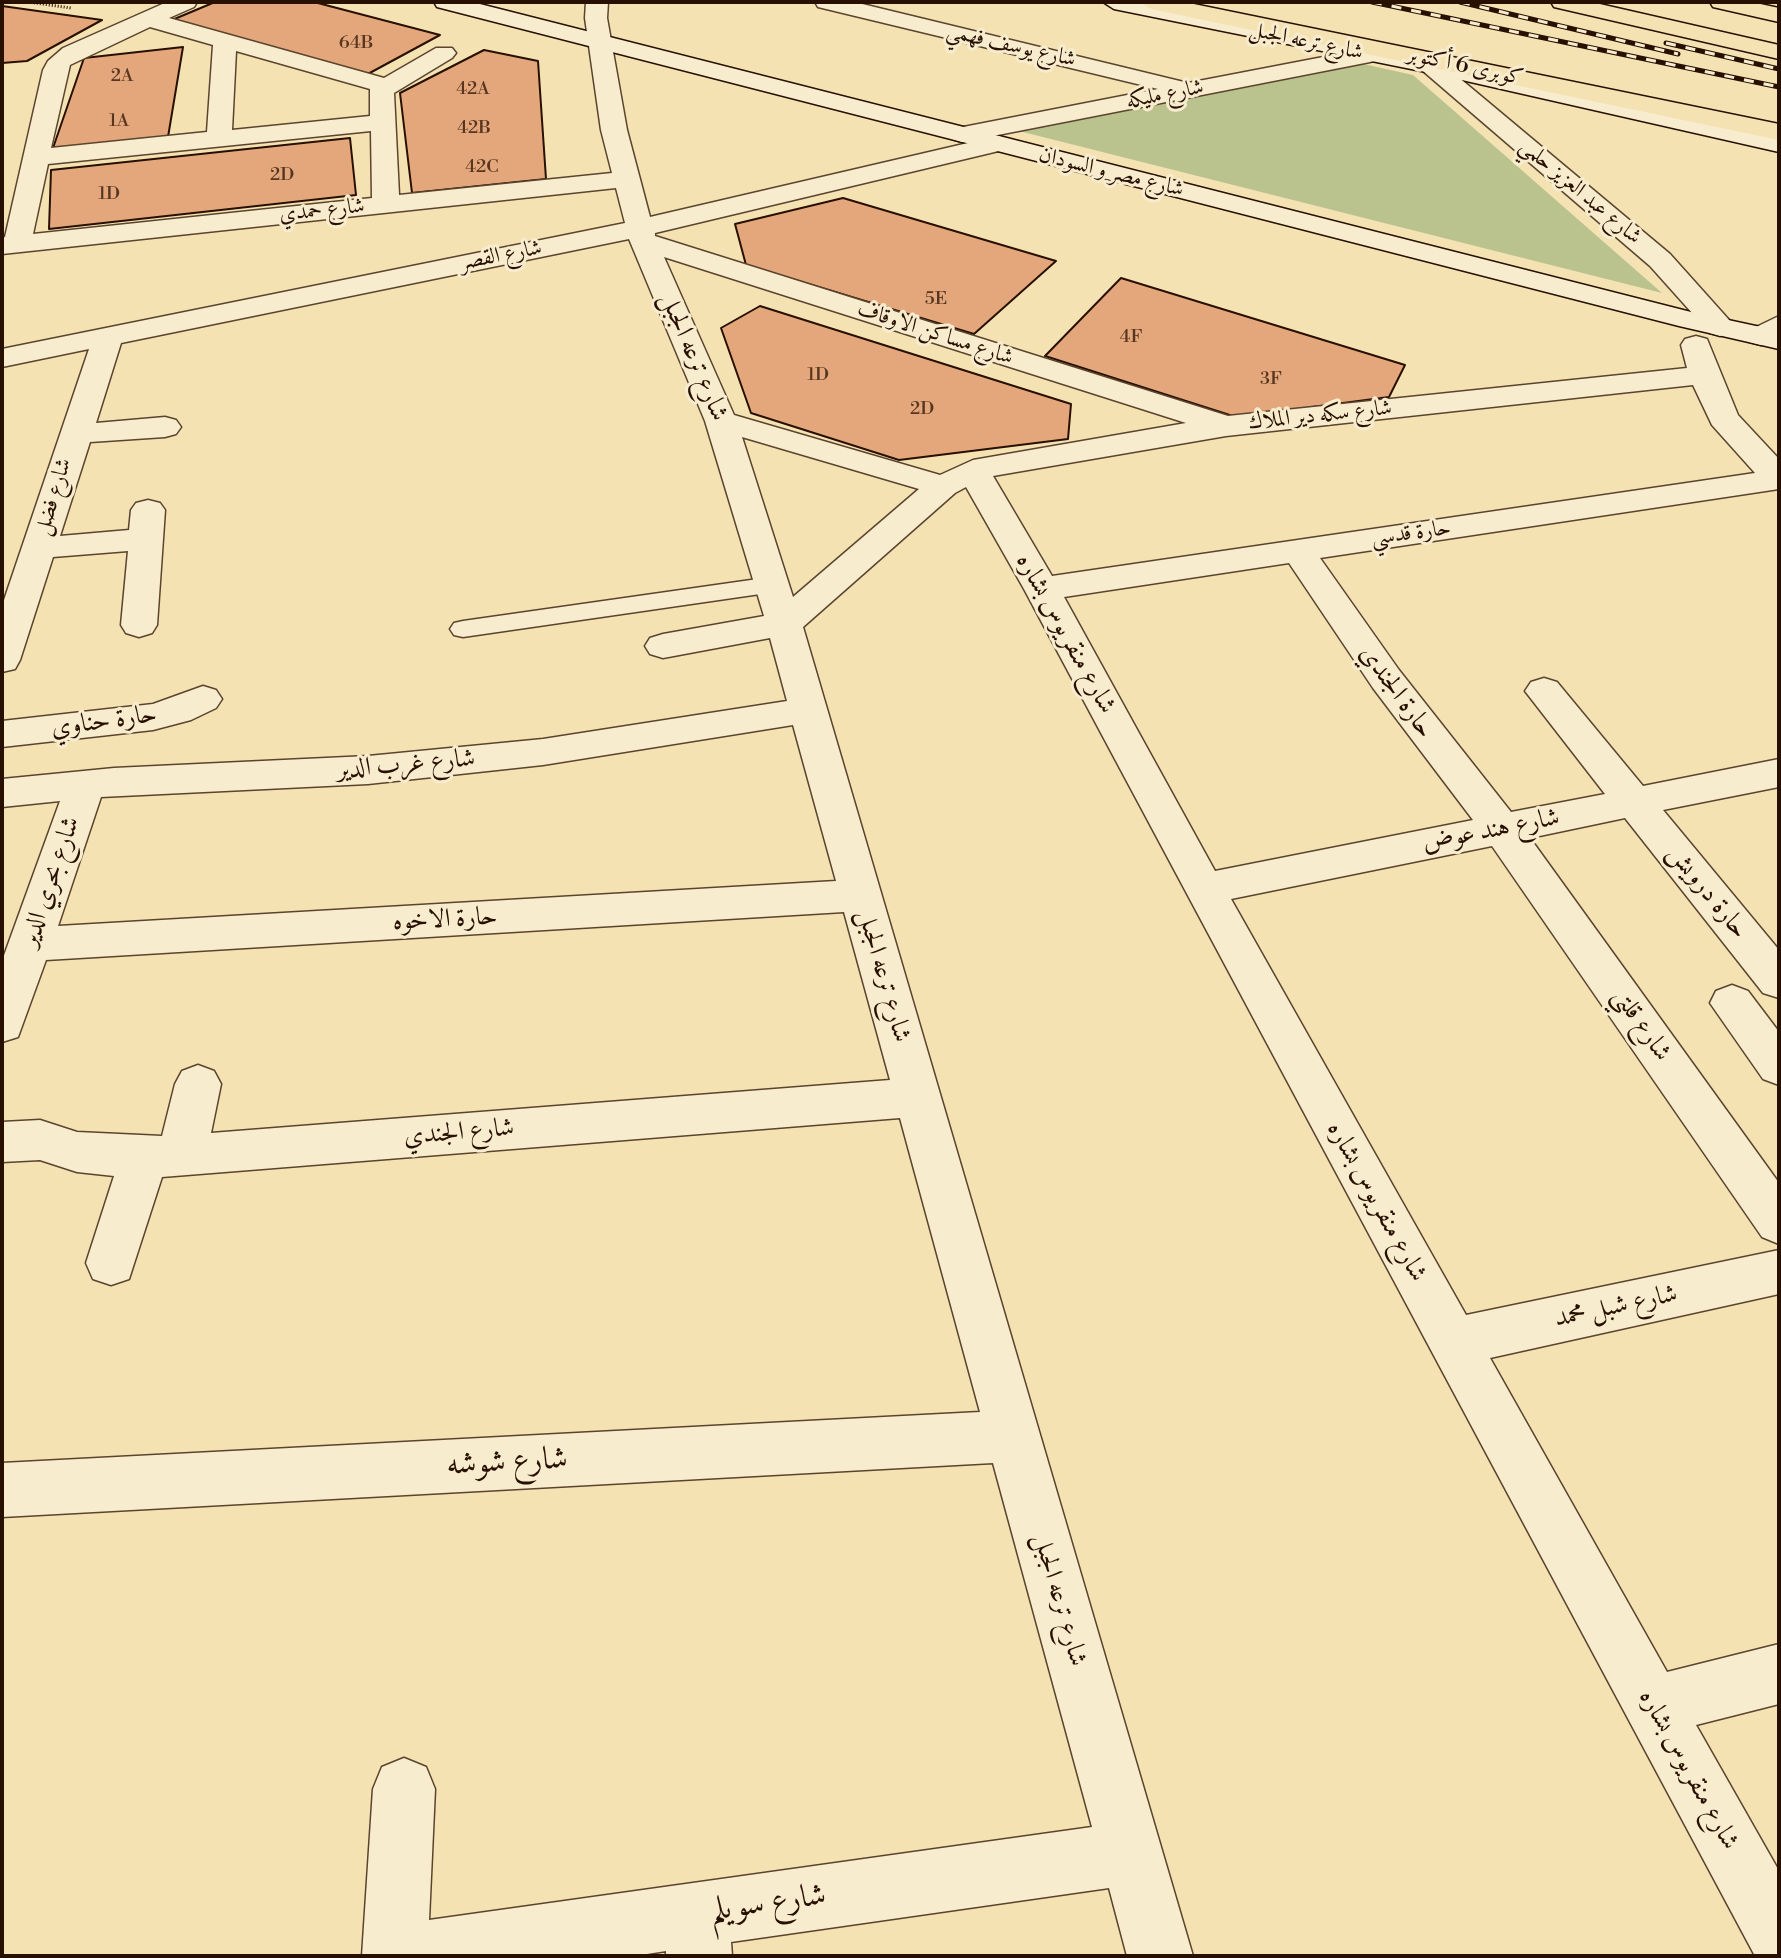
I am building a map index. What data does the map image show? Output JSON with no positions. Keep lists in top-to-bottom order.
{
  "streets": {
    "main road": ["كوبرى 6 أكتوبر"],
    "street": [
      "شارع ترعه الجبل",
      "شارع يوسف فهمي",
      "شارع مليكه",
      "شارع مصر و السودان",
      "شارع عبد العزيز حلمي",
      "شارع حمدي",
      "شارع القصر",
      "شارع مساكن الاوقاف",
      "شارع سكه دير الملاك",
      "شارع فضل",
      "حارة قدسي",
      "شارع منقريوس بشاره",
      "حارة الجندي",
      "حارة حناوي",
      "شارع غرب الدير",
      "شارع هند عوض",
      "شارع بحري الدير",
      "حارة درويش",
      "حارة الاخوه",
      "شارع قلتي",
      "شارع الجندي",
      "شارع شبل محمد",
      "شارع شوشه",
      "شارع سويلم"
    ]
  },
  "crossings": [
    ["شارع ترعه الجبل", "شارع مليكه"],
    ["شارع ترعه الجبل", "شارع مصر و السودان"],
    ["شارع ترعه الجبل", "شارع عبد العزيز حلمي"],
    ["شارع ترعه الجبل", "شارع حمدي"],
    ["شارع ترعه الجبل", "شارع القصر"],
    ["شارع ترعه الجبل", "شارع مساكن الاوقاف"],
    ["شارع ترعه الجبل", "شارع سكه دير الملاك"],
    ["شارع ترعه الجبل", "شارع غرب الدير"],
    ["شارع ترعه الجبل", "حارة الاخوه"],
    ["شارع ترعه الجبل", "شارع الجندي"],
    ["شارع ترعه الجبل", "شارع شوشه"],
    ["شارع ترعه الجبل", "شارع سويلم"],
    ["شارع يوسف فهمي", "شارع مليكه"],
    ["شارع مليكه", "شارع مصر و السودان"],
    ["شارع مصر و السودان", "شارع عبد العزيز حلمي"],
    ["شارع مصر و السودان", "شارع القصر"],
    ["شارع القصر", "شارع مساكن الاوقاف"],
    ["شارع القصر", "شارع فضل"],
    ["شارع مساكن الاوقاف", "شارع سكه دير الملاك"],
    ["شارع سكه دير الملاك", "شارع منقريوس بشاره"],
    ["حارة قدسي", "شارع منقريوس بشاره"],
    ["حارة قدسي", "حارة الجندي"],
    ["شارع منقريوس بشاره", "شارع هند عوض"],
    ["شارع منقريوس بشاره", "شارع شبل محمد"],
    ["حارة الجندي", "شارع هند عوض"],
    ["حارة الجندي", "شارع قلتي"],
    ["حارة حناوي", "شارع بحري الدير"],
    ["شارع غرب الدير", "شارع بحري الدير"],
    ["شارع هند عوض", "حارة درويش"],
    ["شارع هند عوض", "شارع قلتي"],
    ["شارع بحري الدير", "حارة الاخوه"]
  ],
  "house_numbers": [
    "64B",
    "2A",
    "42A",
    "1A",
    "42B",
    "42C",
    "2D",
    "1D",
    "5E",
    "4F",
    "1D",
    "3F",
    "2D"
  ]
}
